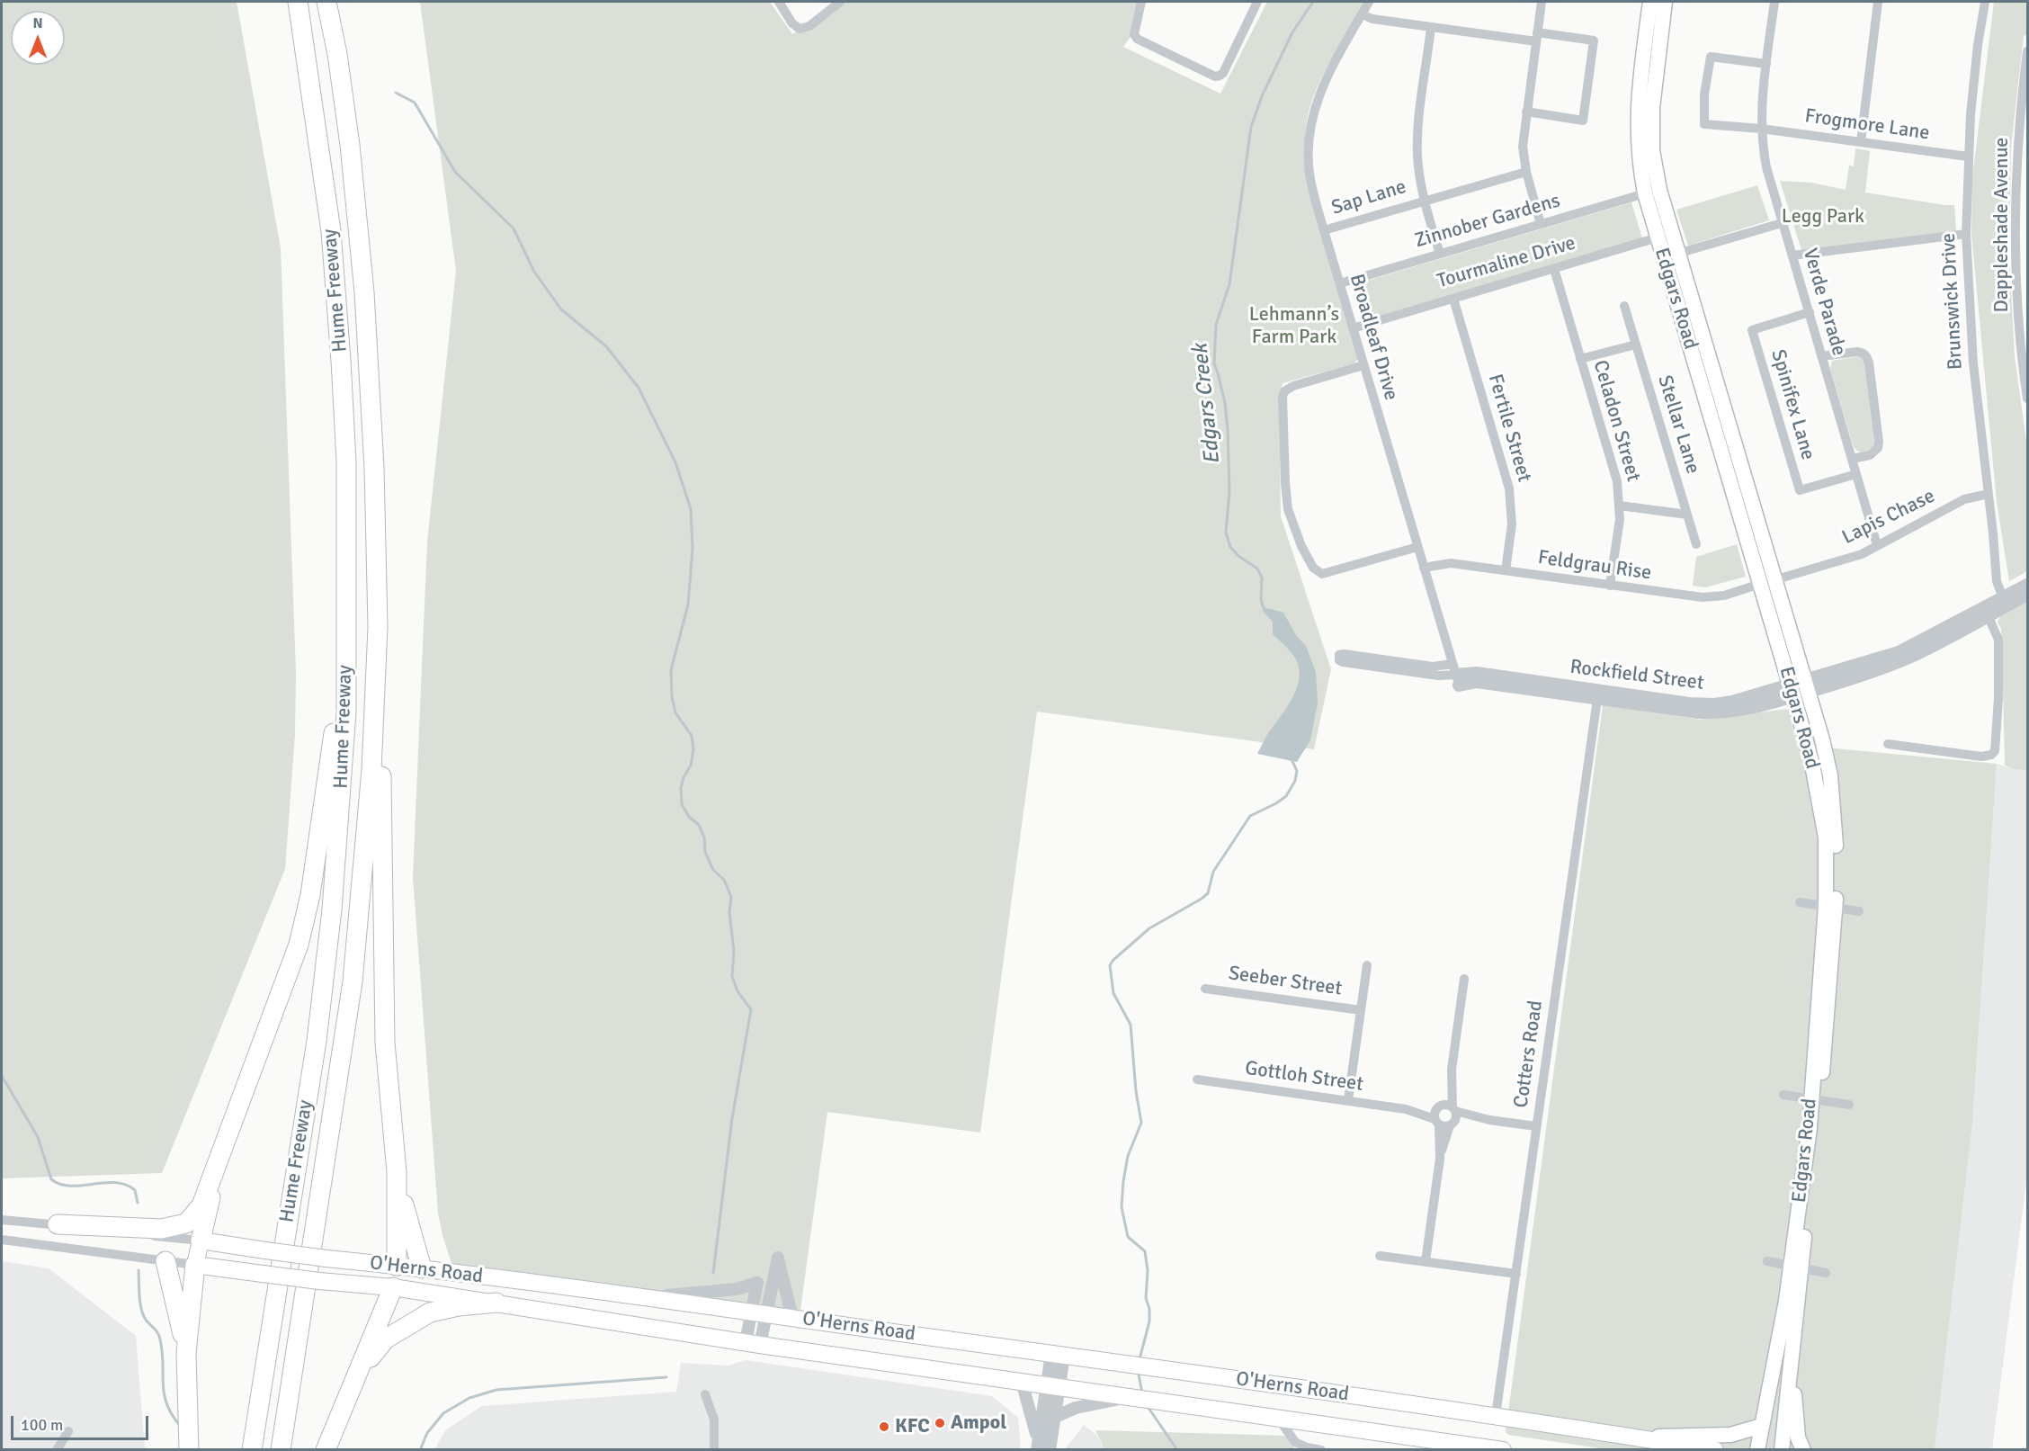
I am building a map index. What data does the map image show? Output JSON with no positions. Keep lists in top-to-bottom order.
{
  "streets": {
    "highway": ["Hume Freeway"],
    "main road": ["Edgars Road", "O'Herns Road"],
    "street": [
      "Frogmore Lane",
      "Sap Lane",
      "Zinnober Gardens",
      "Dappleshade Avenue",
      "Tourmaline Drive",
      "Brunswick Drive",
      "Verde Parade",
      "Broadleaf Drive",
      "Spinifex Lane",
      "Celadon Street",
      "Stellar Lane",
      "Fertile Street",
      "Lapis Chase",
      "Feldgrau Rise",
      "Rockfield Street",
      "Seeber Street",
      "Cotters Road",
      "Gottloh Street"
    ]
  },
  "crossings": [
    ["Frogmore Lane", "Brunswick Drive"],
    ["Frogmore Lane", "Verde Parade"],
    ["Sap Lane", "Broadleaf Drive"],
    ["Zinnober Gardens", "Edgars Road"],
    ["Zinnober Gardens", "Broadleaf Drive"],
    ["Tourmaline Drive", "Edgars Road"],
    ["Tourmaline Drive", "Broadleaf Drive"],
    ["Tourmaline Drive", "Celadon Street"],
    ["Tourmaline Drive", "Fertile Street"],
    ["Edgars Road", "Lapis Chase"],
    ["Edgars Road", "Feldgrau Rise"],
    ["Edgars Road", "Rockfield Street"],
    ["Brunswick Drive", "Lapis Chase"],
    ["Brunswick Drive", "Rockfield Street"],
    ["Verde Parade", "Spinifex Lane"],
    ["Verde Parade", "Lapis Chase"],
    ["Broadleaf Drive", "Feldgrau Rise"],
    ["Broadleaf Drive", "Rockfield Street"],
    ["Celadon Street", "Feldgrau Rise"],
    ["Fertile Street", "Feldgrau Rise"],
    ["Lapis Chase", "Feldgrau Rise"],
    ["Rockfield Street", "Cotters Road"],
    ["Cotters Road", "O'Herns Road"]
  ],
  "water": ["Edgars Creek"],
  "parks": ["Legg Park", "Lehmann’s Farm Park"],
  "places": ["Ampol", "KFC"],
  "scale_bar": "100 m",
  "north": "top"
}
